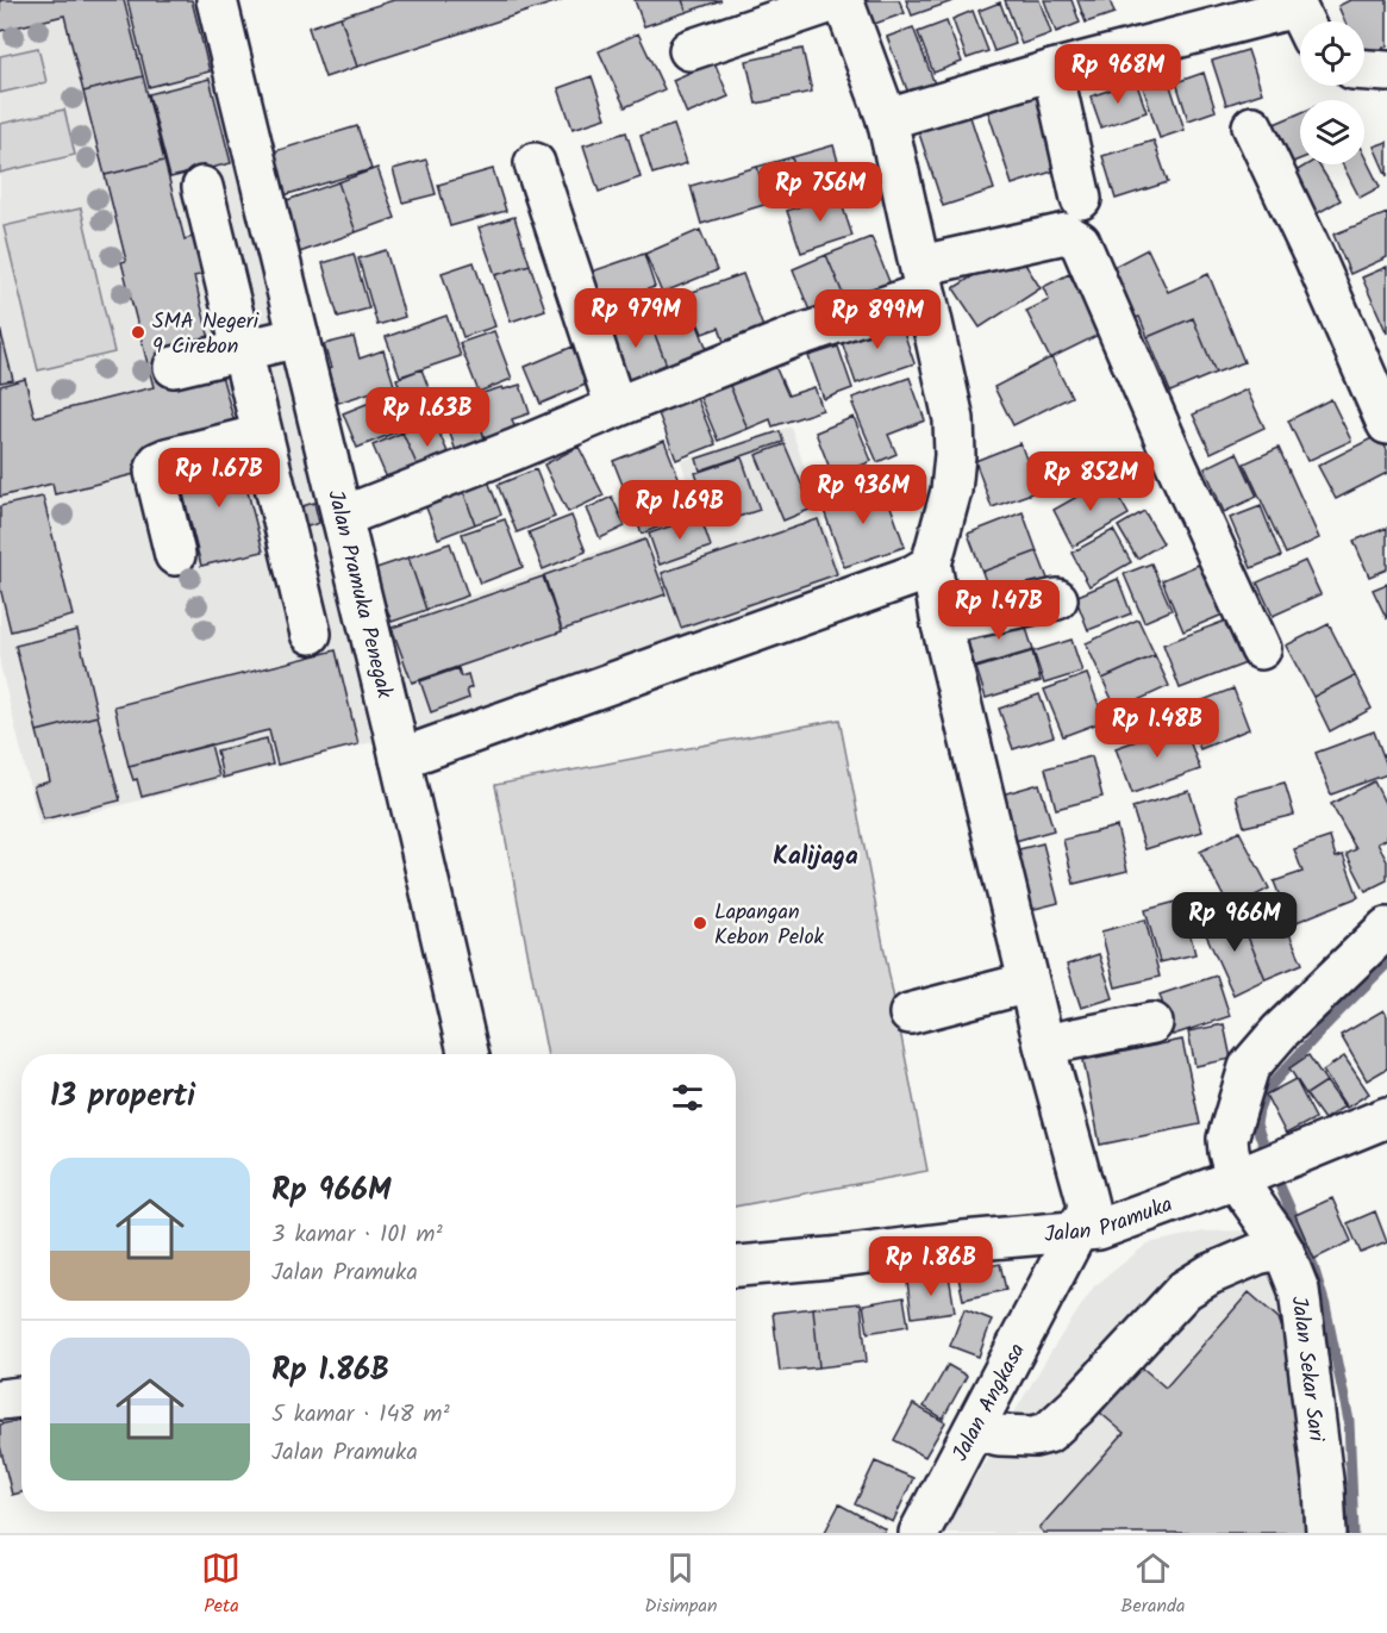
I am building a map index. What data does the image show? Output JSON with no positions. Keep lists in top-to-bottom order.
{
  "streets": {
    "street": [
      "Jalan Pramuka Penegak",
      "Jalan Pramuka",
      "Jalan Sekar Sari",
      "Jalan Angkasa"
    ]
  },
  "crossings": [
    ["Jalan Pramuka", "Jalan Sekar Sari"],
    ["Jalan Pramuka", "Jalan Angkasa"]
  ],
  "districts": ["Kalijaga"],
  "places": ["SMA Negeri 9 Cirebon", "Lapangan Kebon Pelok"],
  "page": {
    "price": [
      "Rp 968M",
      "Rp 756M",
      "Rp 979M",
      "Rp 899M",
      "Rp 1.63B",
      "Rp 1.67B",
      "Rp 852M",
      "Rp 936M",
      "Rp 1.69B",
      "Rp 1.47B",
      "Rp 1.48B",
      "Rp 966M",
      "Rp 1.86B"
    ],
    "heading": "13 properti",
    "list": [
      {
        "name": "Rp 966M",
        "note": "3 kamar · 101 m² · Jalan Pramuka"
      },
      {
        "name": "Rp 1.86B",
        "note": "5 kamar · 148 m² · Jalan Pramuka"
      }
    ],
    "tabs": ["Peta", "Disimpan", "Beranda"]
  }
}
